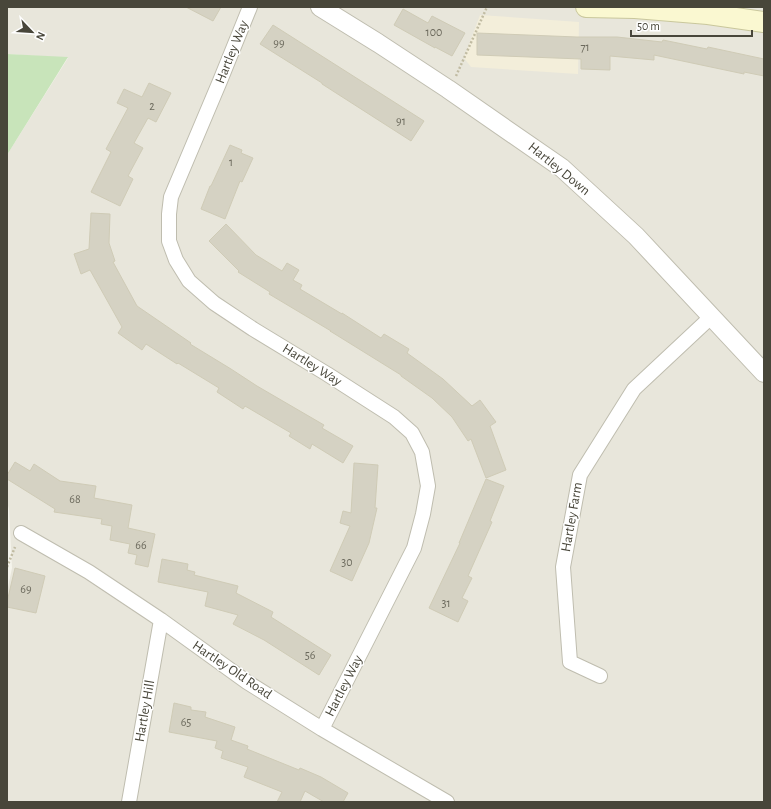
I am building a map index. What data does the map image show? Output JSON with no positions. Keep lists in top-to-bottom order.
{
  "streets": {
    "street": [
      "Hartley Way",
      "Hartley Down",
      "Hartley Farm",
      "Hartley Old Road",
      "Hartley Hill"
    ]
  },
  "crossings": [
    ["Hartley Way", "Hartley Old Road"],
    ["Hartley Down", "Hartley Farm"],
    ["Hartley Old Road", "Hartley Hill"]
  ],
  "house_numbers": [
    "100",
    "99",
    "71",
    "2",
    "91",
    "1",
    "68",
    "66",
    "30",
    "69",
    "31",
    "56",
    "65"
  ],
  "scale_bar": "50 m",
  "north": "bottom right"
}
